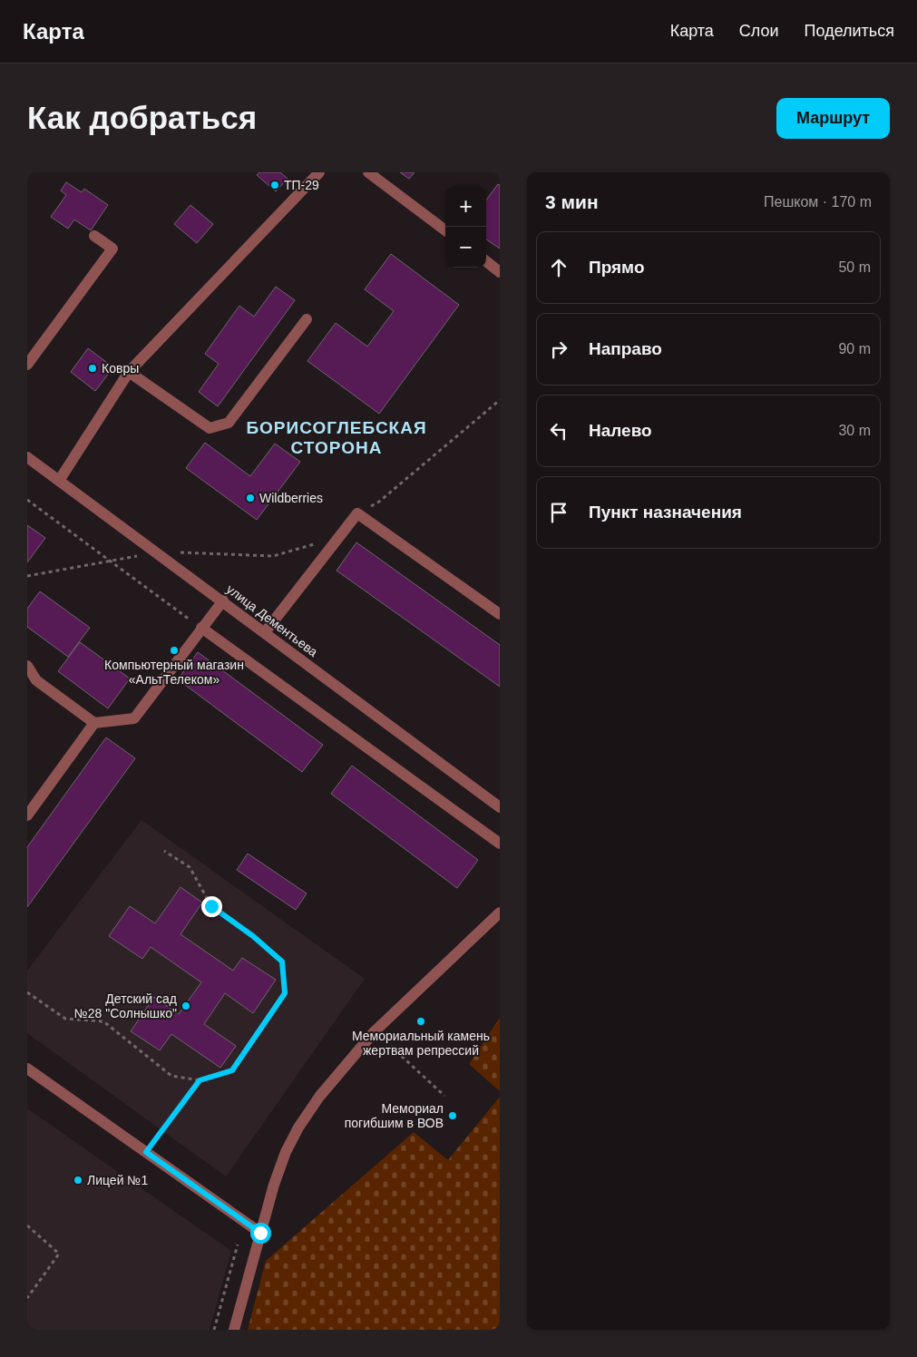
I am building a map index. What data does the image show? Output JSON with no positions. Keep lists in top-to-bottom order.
{
  "streets": {
    "street": ["улица Дементьева"]
  },
  "districts": ["БОРИСОГЛЕБСКАЯ СТОРОНА"],
  "places": [
    "ТП-29",
    "Ковры",
    "Wildberries",
    "Компьютерный магазин «АльтТелеком»",
    "Детский сад №28 \"Солнышко\"",
    "Мемориальный камень жертвам репрессий",
    "Мемориал погибшим в ВОВ",
    "Лицей №1"
  ],
  "page": {
    "header": "Карта",
    "nav": ["Карта", "Слои", "Поделиться"],
    "buttons": "Маршрут",
    "title": "Как добраться",
    "heading": ["3 мин", "Пешком · 170 m"],
    "map_buttons": ["+", "−"],
    "list": [
      ["Прямо", "50 m"],
      ["Направо", "90 m"],
      ["Налево", "30 m"],
      "Пункт назначения"
    ]
  }
}
